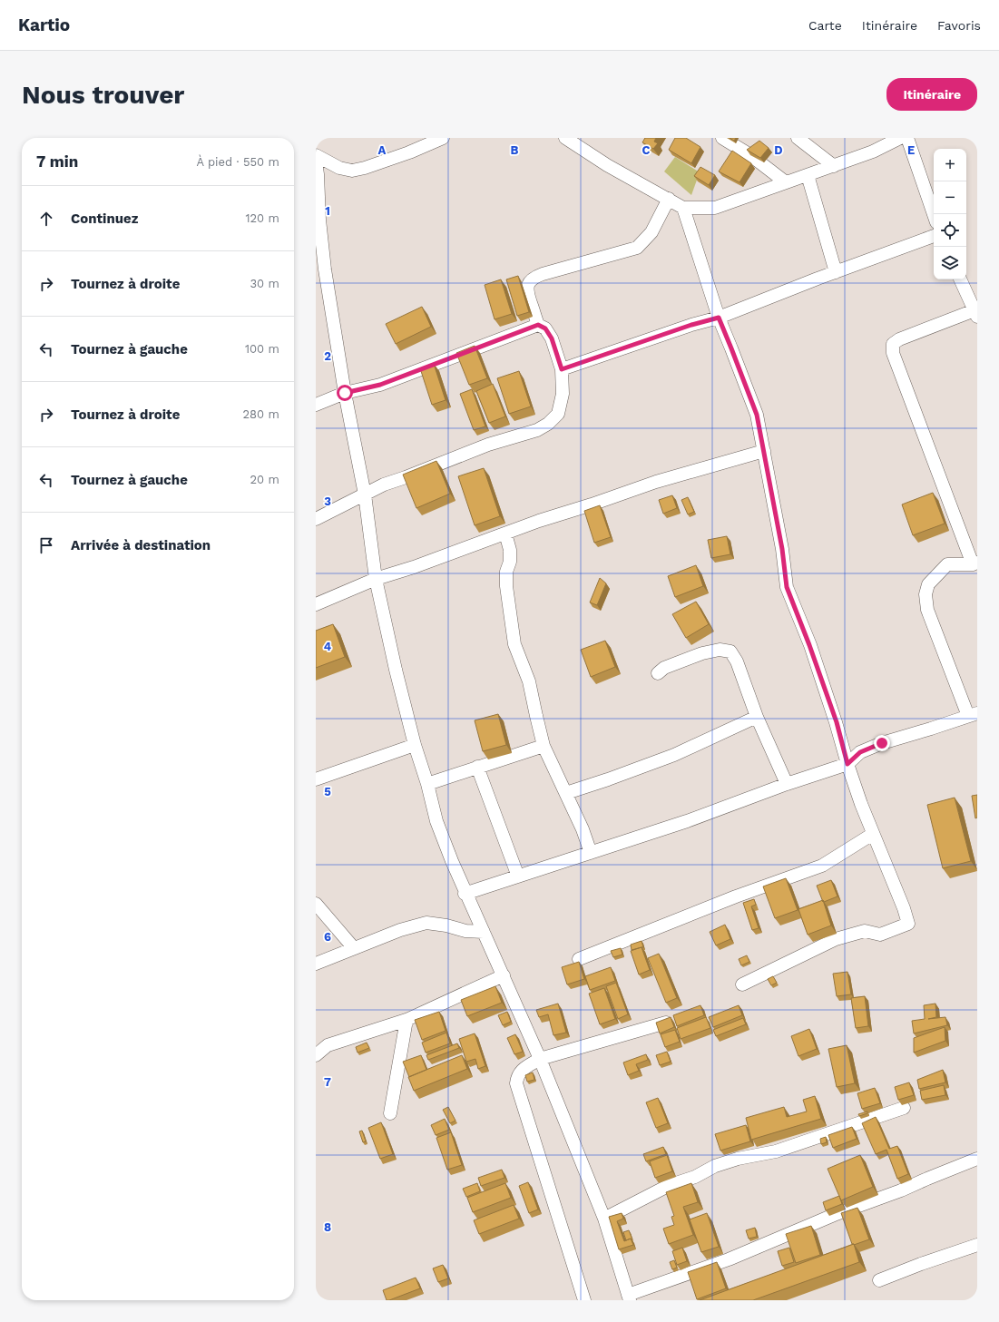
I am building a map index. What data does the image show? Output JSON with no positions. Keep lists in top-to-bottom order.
{
  "page": {
    "header": "Kartio",
    "nav": ["Carte", "Itinéraire", "Favoris"],
    "buttons": "Itinéraire",
    "title": "Nous trouver",
    "heading": ["7 min", "À pied · 550 m"],
    "map_buttons": ["+", "−"],
    "list": [
      ["Continuez", "120 m"],
      ["Tournez à droite", "30 m"],
      ["Tournez à gauche", "100 m"],
      ["Tournez à droite", "280 m"],
      ["Tournez à gauche", "20 m"],
      "Arrivée à destination"
    ]
  },
  "grid": {
    "columns": [
      "A",
      "B",
      "C",
      "D",
      "E"
    ],
    "rows": [
      "1",
      "2",
      "3",
      "4",
      "5",
      "6",
      "7",
      "8"
    ]
  }
}
